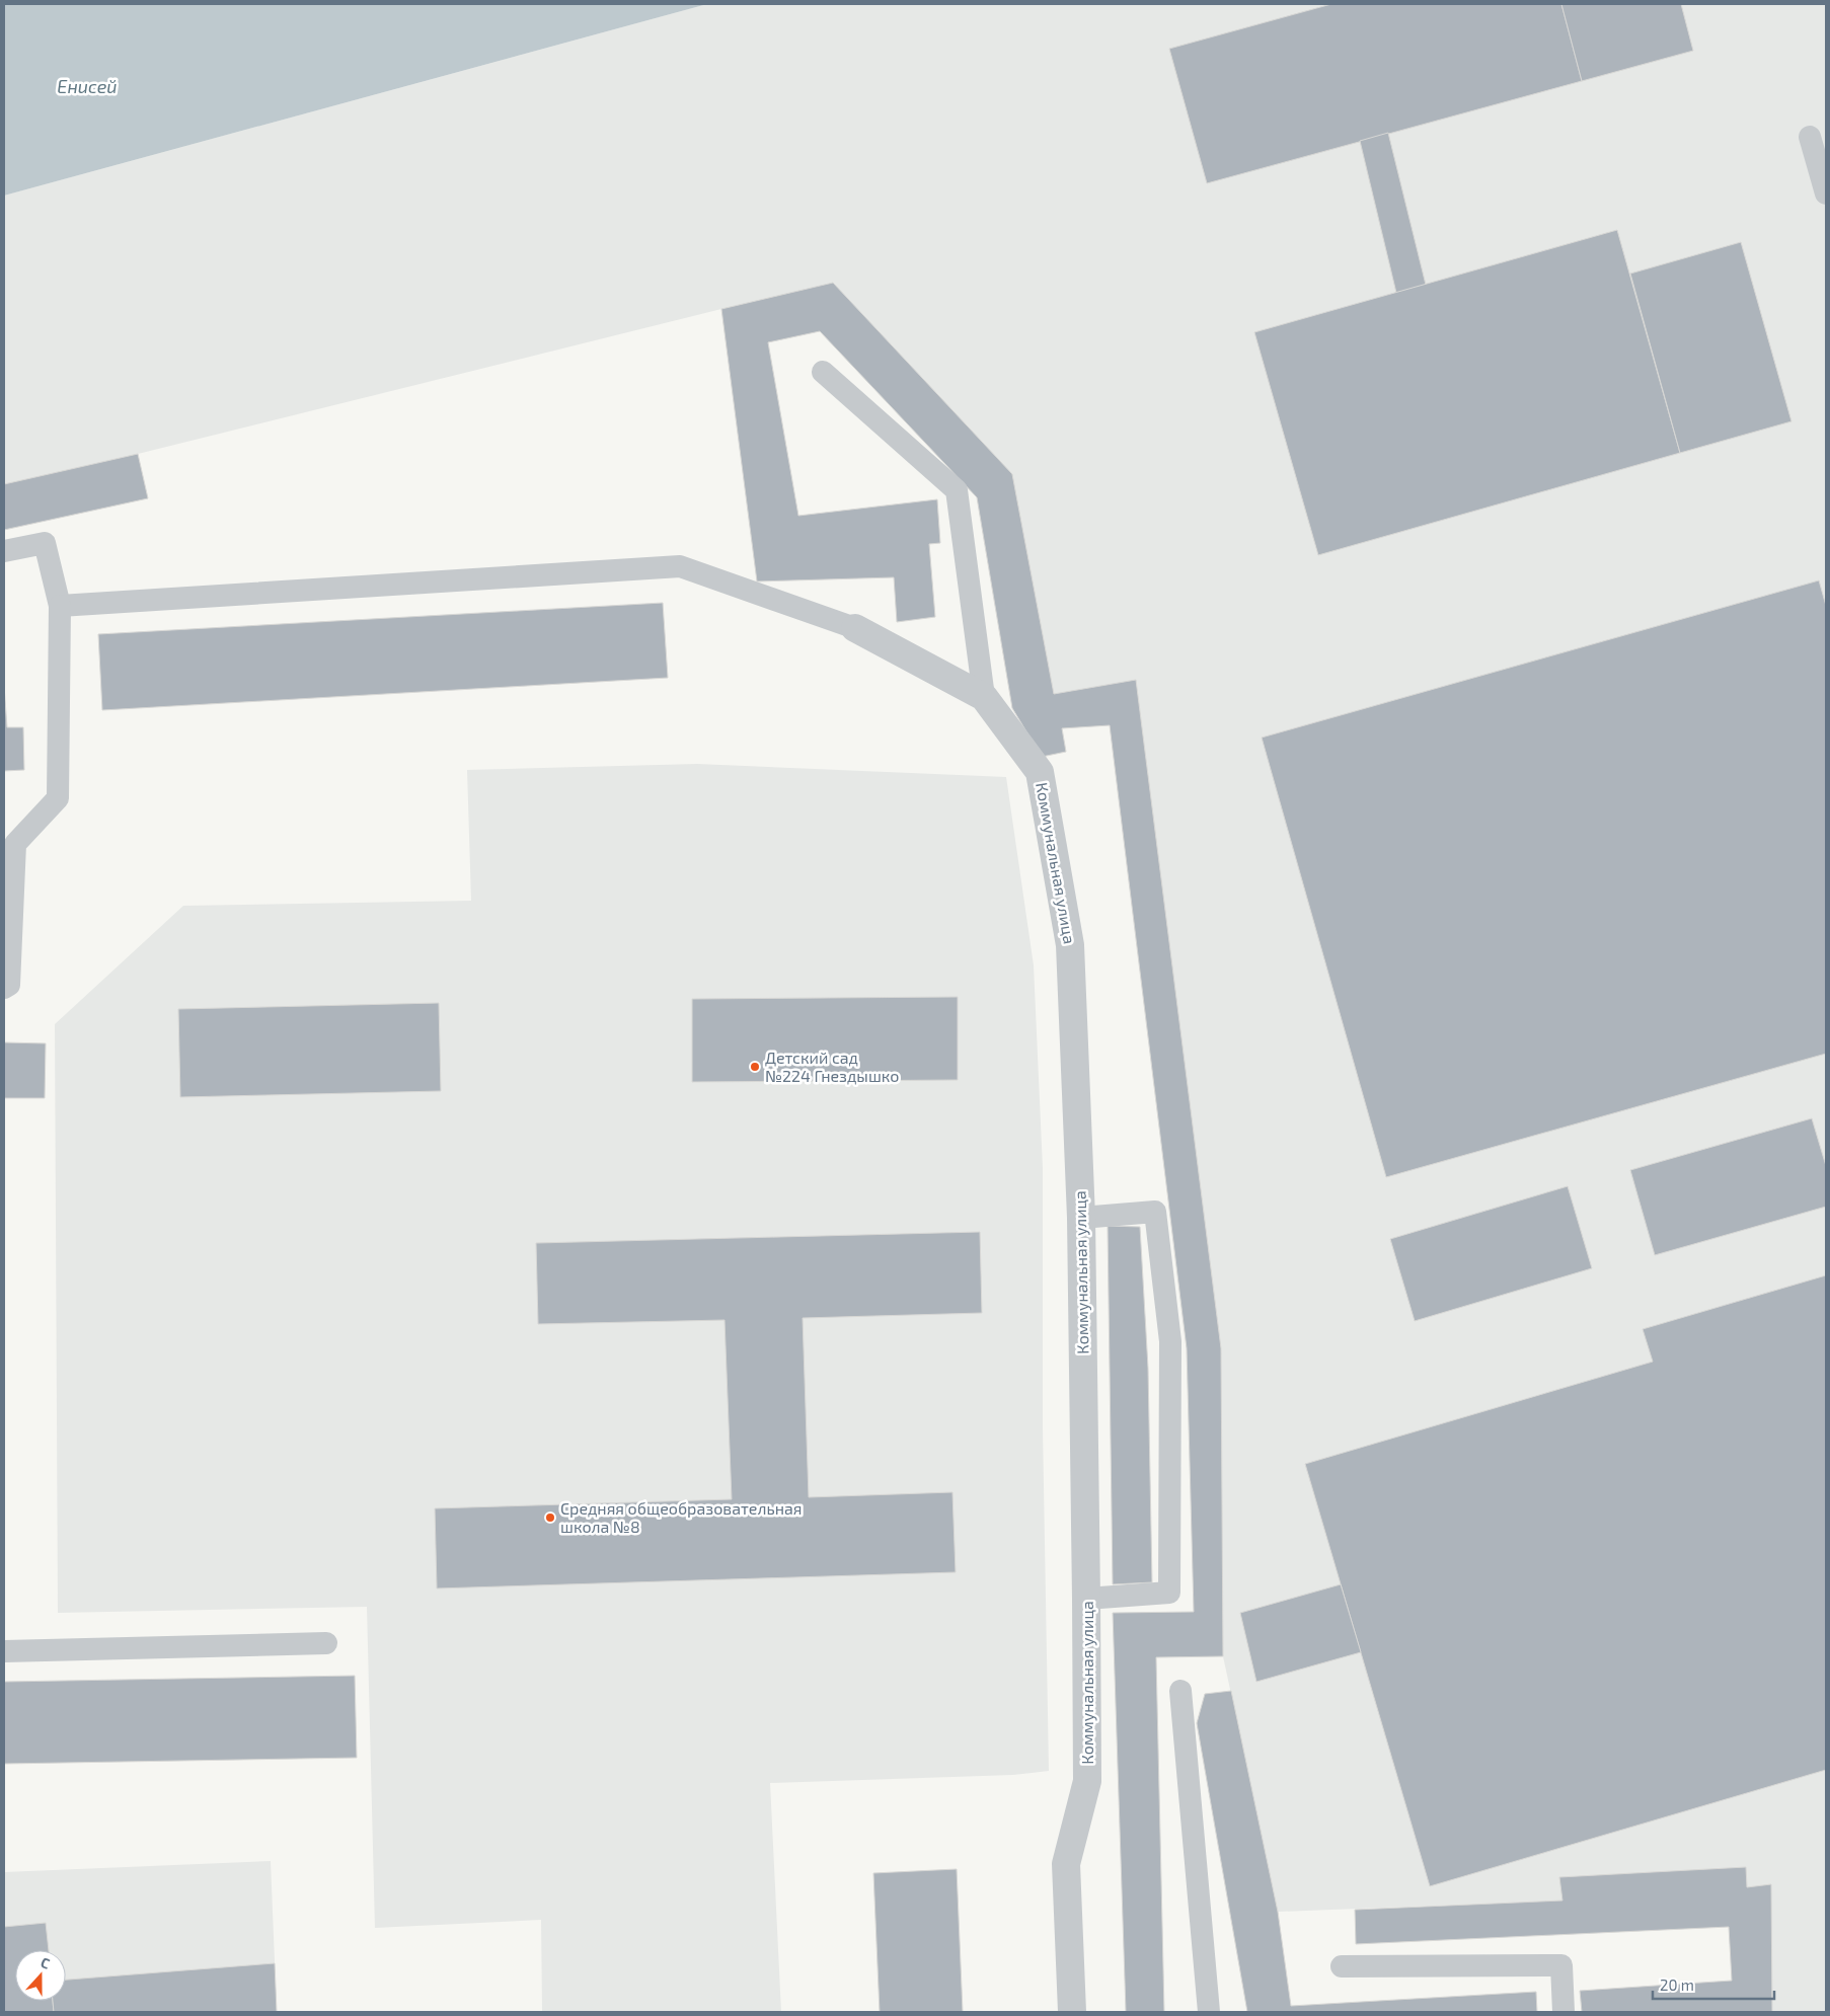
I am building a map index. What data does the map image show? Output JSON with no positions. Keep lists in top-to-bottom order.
{
  "streets": {
    "street": ["Коммунальная улица"]
  },
  "water": ["Енисей"],
  "places": ["Детский сад №224 Гнездышко", "Средняя общеобразовательная школа №8"],
  "scale_bar": "20 m",
  "north": "top"
}
